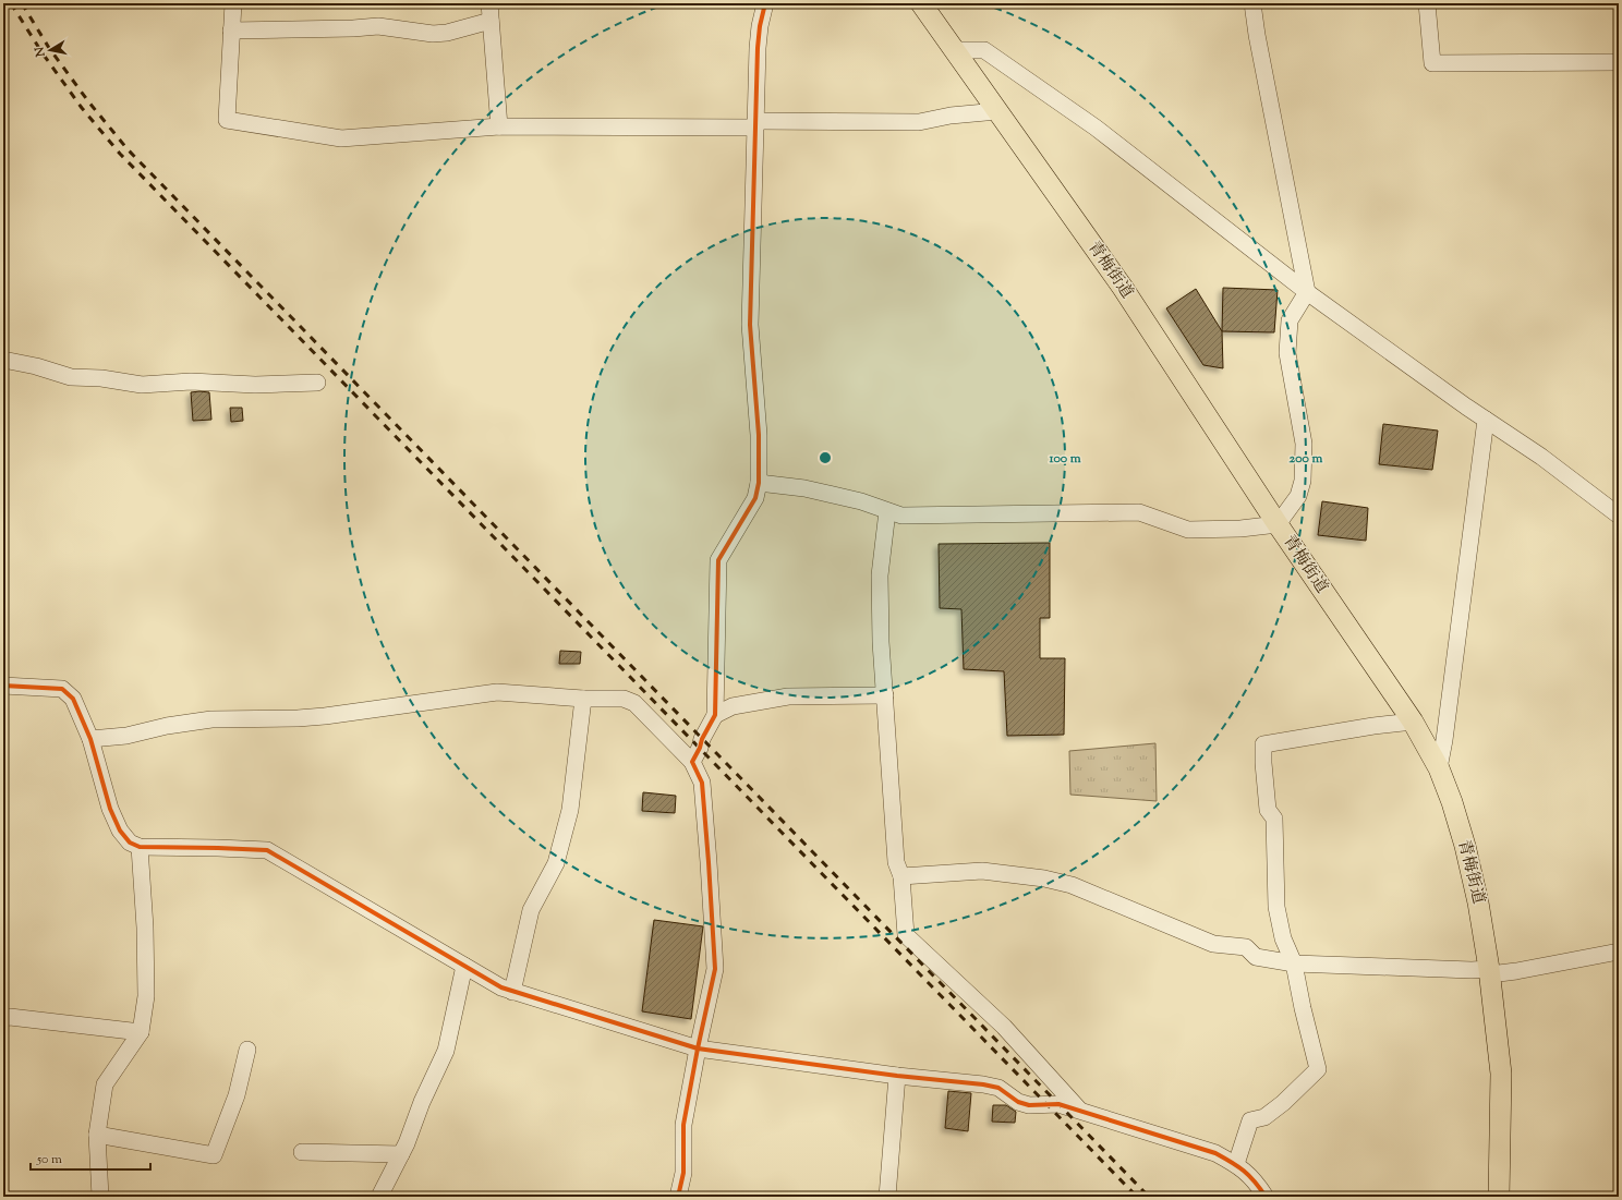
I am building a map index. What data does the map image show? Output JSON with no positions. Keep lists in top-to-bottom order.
{
  "streets": {
    "main road": ["青梅街道"]
  },
  "scale_bar": "50 m",
  "north": "left",
  "rings": ["100 m", "200 m"]
}
